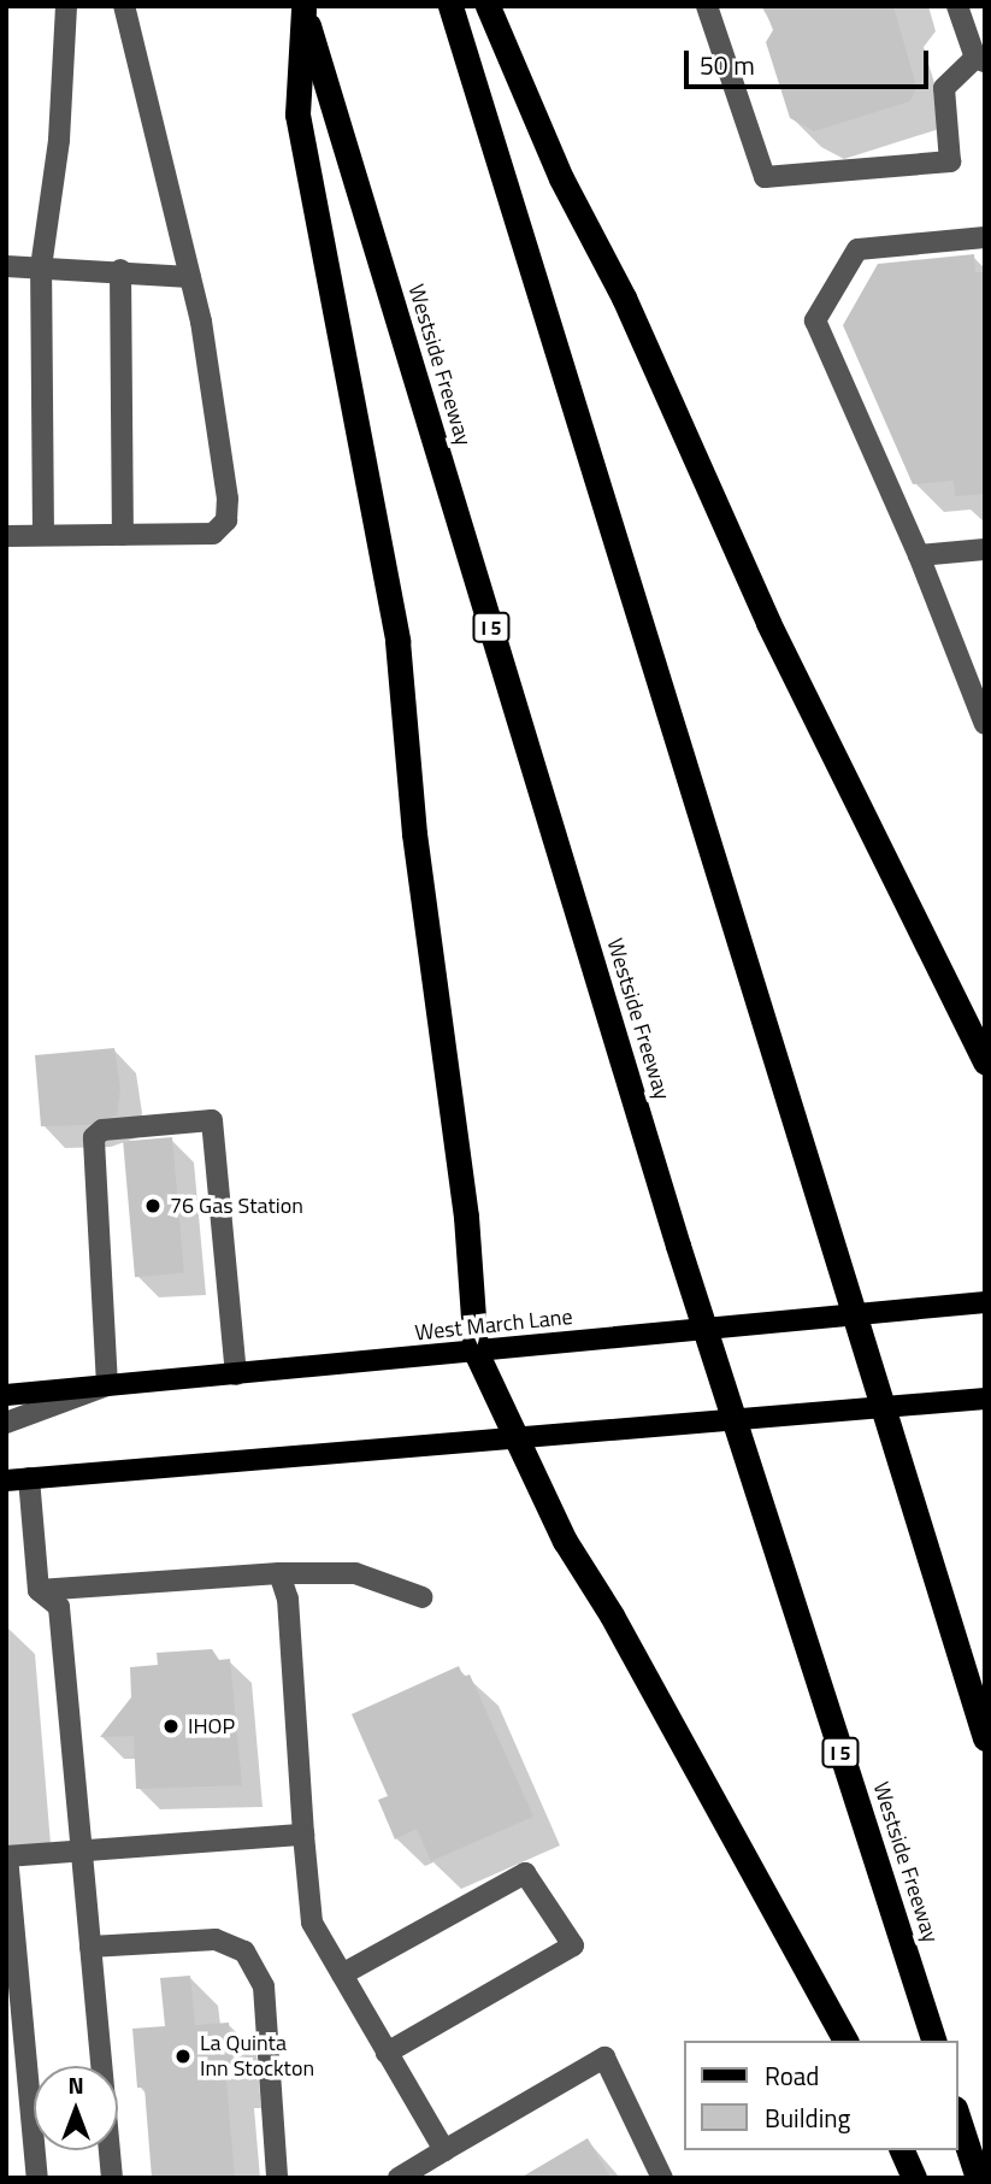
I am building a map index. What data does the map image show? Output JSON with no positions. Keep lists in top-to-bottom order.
{
  "streets": {
    "highway": ["Westside Freeway", "I 5"],
    "main road": ["West March Lane"]
  },
  "places": ["76 Gas Station", "IHOP", "La Quinta Inn Stockton"],
  "legend": ["Road", "Building"],
  "scale_bar": "50 m",
  "north": "top"
}
